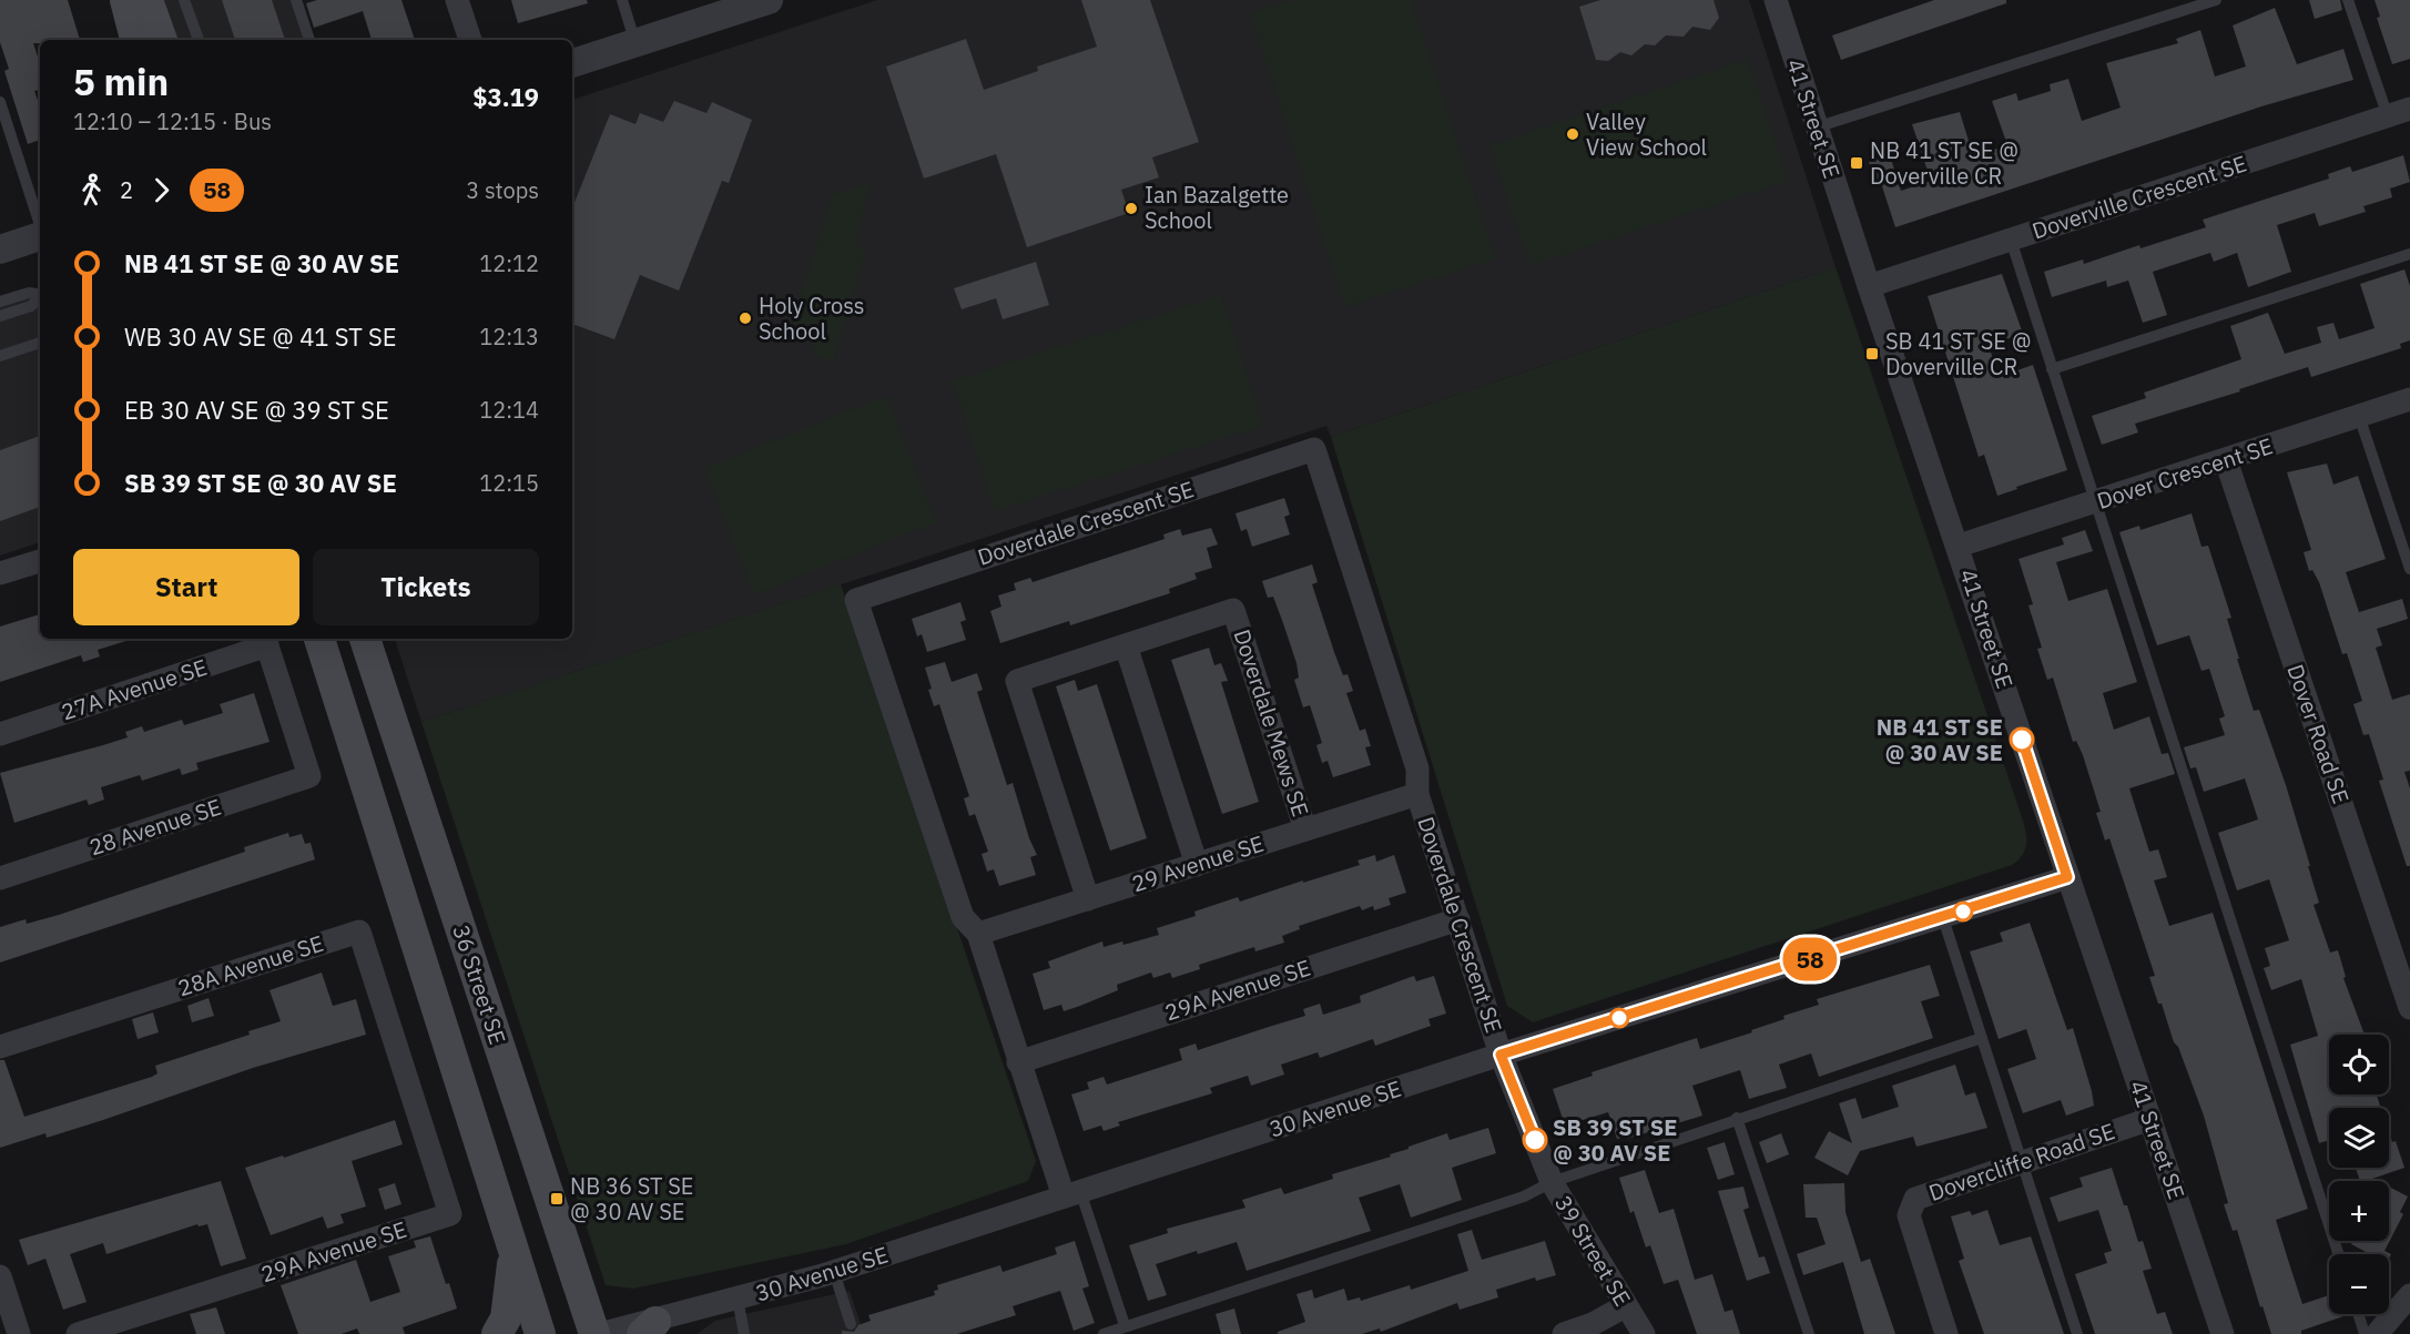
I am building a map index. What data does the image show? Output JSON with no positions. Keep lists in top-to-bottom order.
{
  "streets": {
    "main road": ["36 Street SE"],
    "street": [
      "41 Street SE",
      "Doverville Crescent SE",
      "Dover Crescent SE",
      "Doverdale Crescent SE",
      "27A Avenue SE",
      "Doverdale Mews SE",
      "Dover Road SE",
      "28 Avenue SE",
      "29 Avenue SE",
      "28A Avenue SE",
      "29A Avenue SE",
      "30 Avenue SE",
      "Dovercliffe Road SE",
      "39 Street SE"
    ]
  },
  "crossings": [
    ["41 Street SE", "Doverville Crescent SE"],
    ["41 Street SE", "Dover Crescent SE"],
    ["41 Street SE", "30 Avenue SE"],
    ["41 Street SE", "Dovercliffe Road SE"],
    ["Dover Crescent SE", "Dover Road SE"],
    ["Doverdale Crescent SE", "29 Avenue SE"],
    ["Doverdale Crescent SE", "29A Avenue SE"],
    ["Doverdale Crescent SE", "30 Avenue SE"],
    ["Doverdale Crescent SE", "39 Street SE"],
    ["27A Avenue SE", "28 Avenue SE"],
    ["Doverdale Mews SE", "29 Avenue SE"],
    ["28A Avenue SE", "29A Avenue SE"],
    ["30 Avenue SE", "39 Street SE"]
  ],
  "places": {
    "other": [
      "Valley View School",
      "Ian Bazalgette School",
      "Holy Cross School",
      "NB 41 ST SE @ 30 AV SE",
      "SB 39 ST SE @ 30 AV SE"
    ],
    "transit": ["NB 41 ST SE @ Doverville CR", "SB 41 ST SE @ Doverville CR", "NB 36 ST SE @ 30 AV SE"]
  },
  "lines": ["bus line 58"],
  "page": {
    "on_map": "58",
    "heading": ["5 min", "12:10 – 12:15 · Bus", "$3.19"],
    "legs": ["2", "58", "3 stops"],
    "list": [
      {
        "name": "NB 41 ST SE @ 30 AV SE",
        "value": "12:12"
      },
      {
        "name": "WB 30 AV SE @ 41 ST SE",
        "value": "12:13"
      },
      {
        "name": "EB 30 AV SE @ 39 ST SE",
        "value": "12:14"
      },
      {
        "name": "SB 39 ST SE @ 30 AV SE",
        "value": "12:15"
      }
    ],
    "buttons": ["Start", "Tickets"],
    "map_buttons": ["+", "−"]
  }
}
